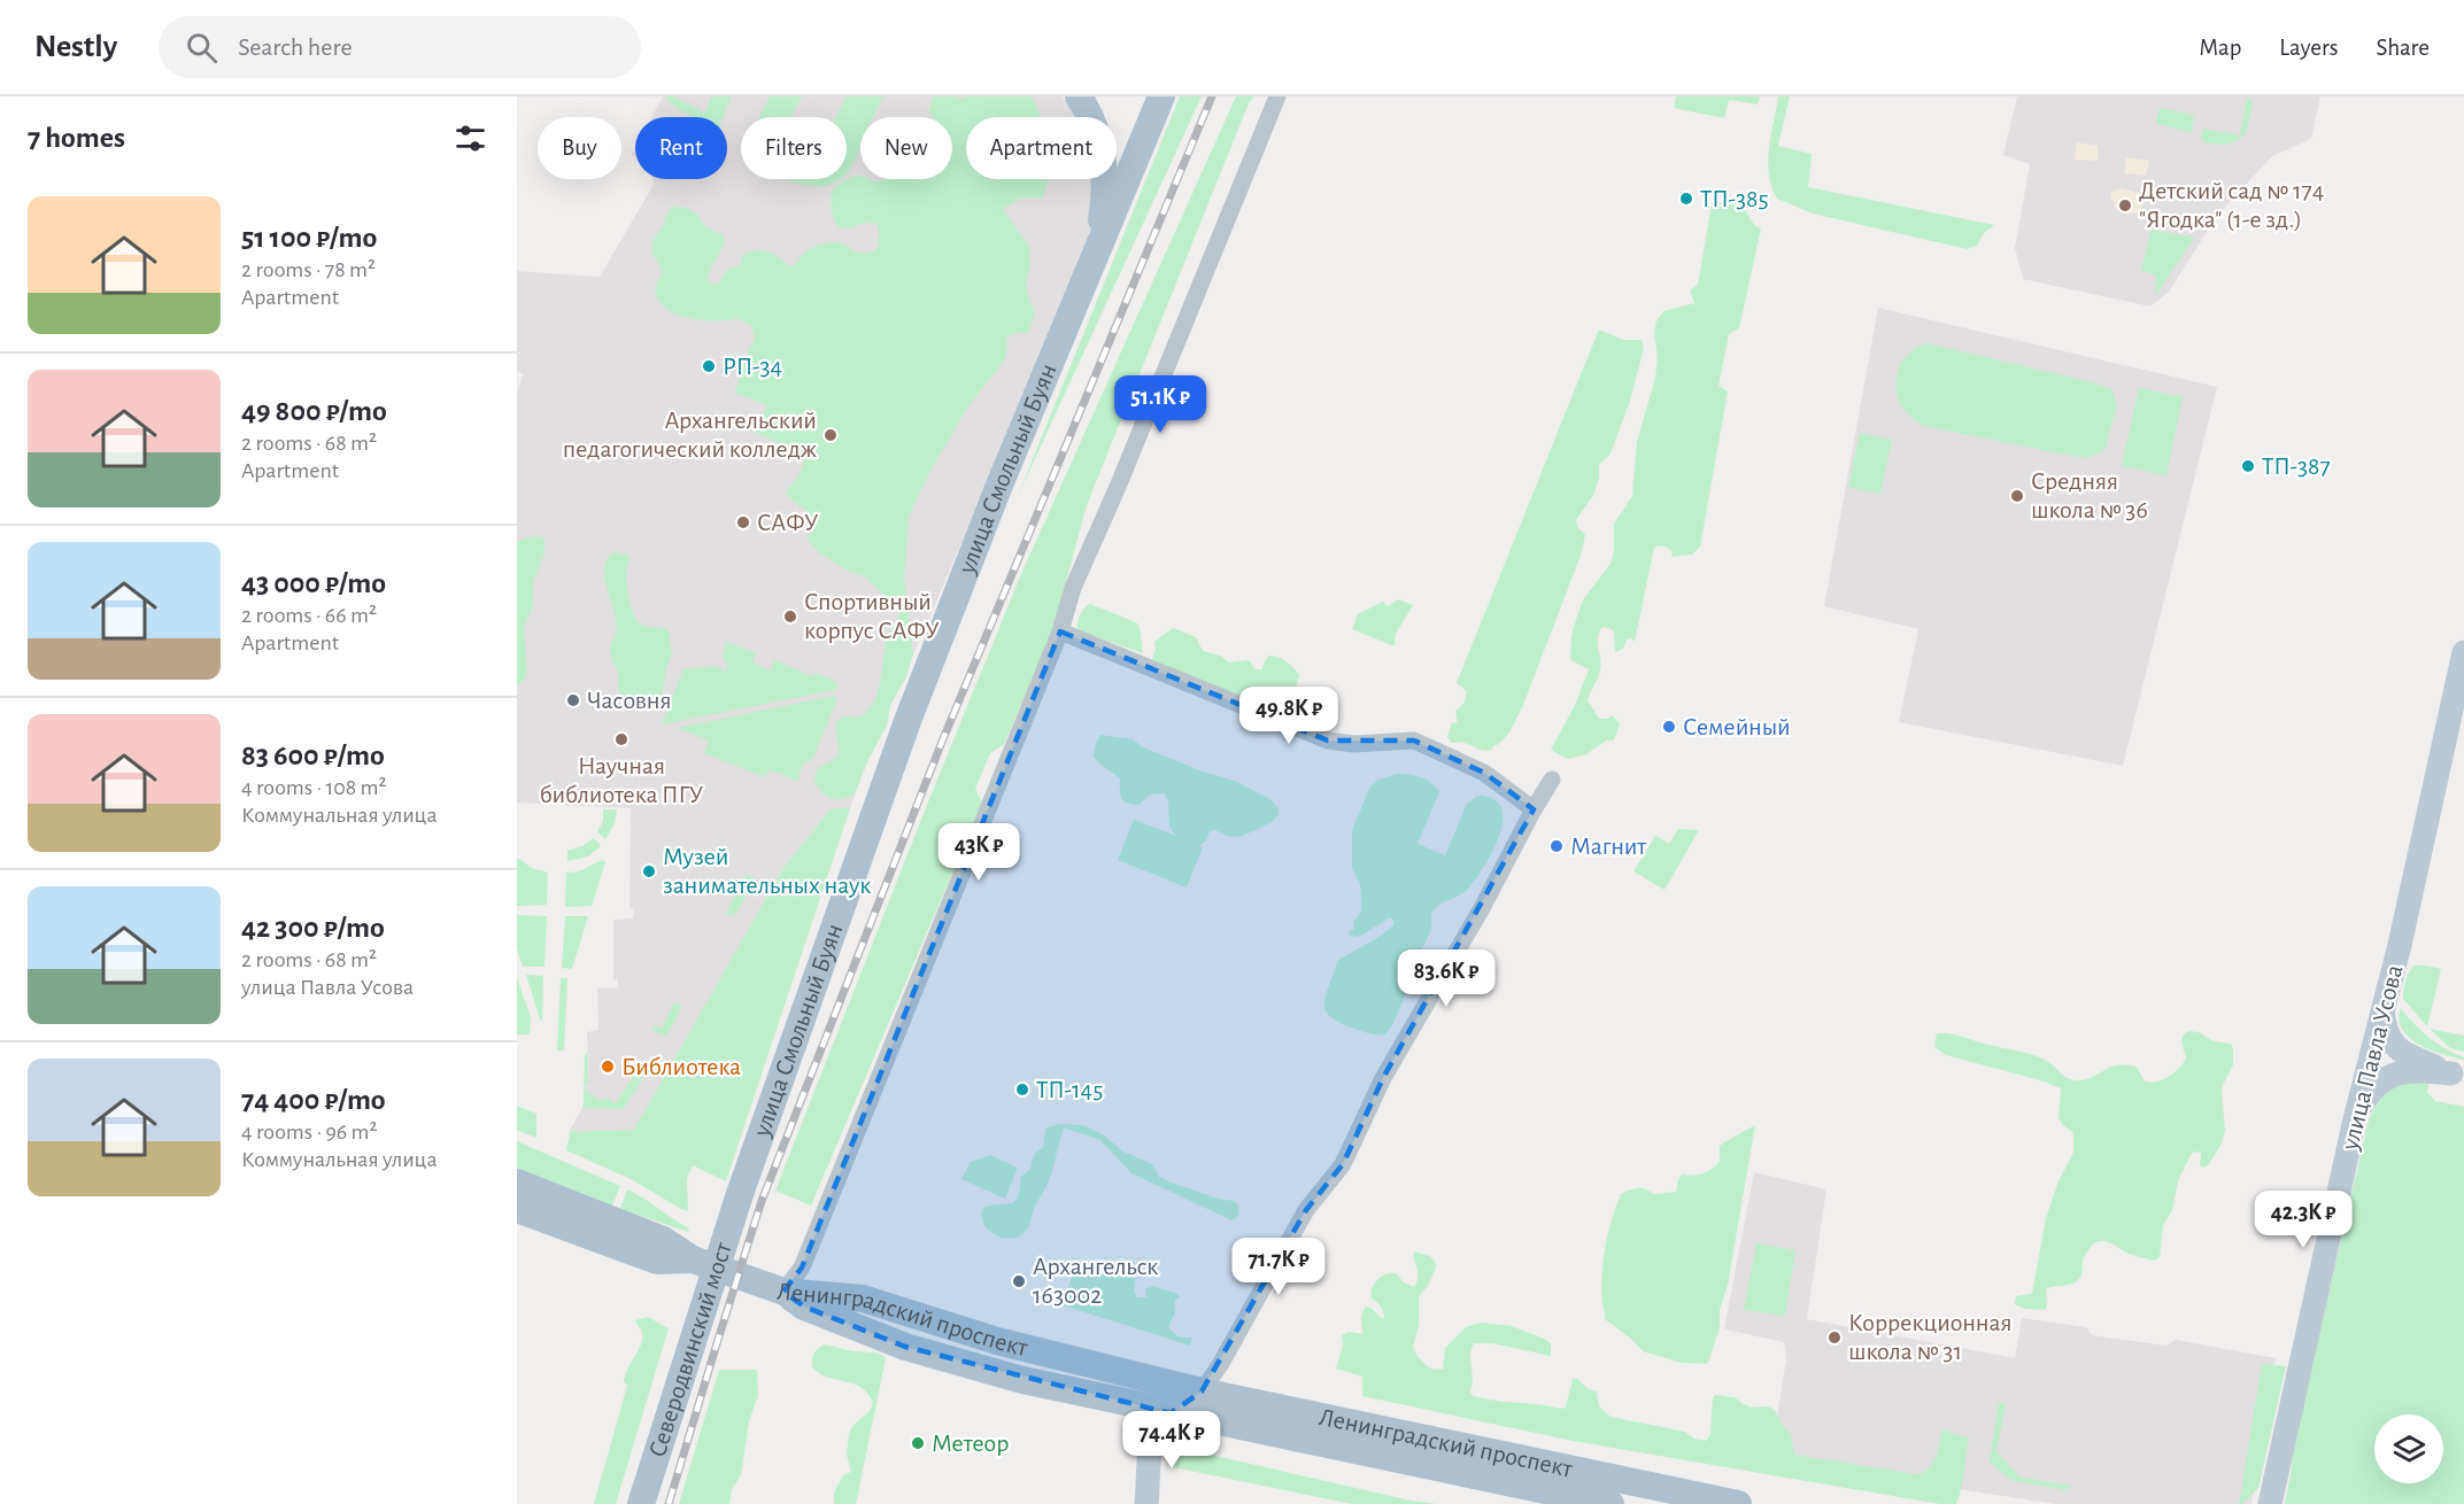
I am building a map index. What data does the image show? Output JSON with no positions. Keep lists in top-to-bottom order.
{
  "streets": {
    "main road": ["улица Смольный Буян", "Ленинградский проспект", "Северодвинский мост"],
    "street": ["улица Павла Усова"]
  },
  "crossings": [
    ["улица Смольный Буян", "Северодвинский мост"]
  ],
  "places": [
    "ТП-385",
    "Детский сад № 174 \"Ягодка\" (1-е зд.)",
    "РП-34",
    "Архангельский педагогический колледж",
    "ТП-387",
    "Средняя школа № 36",
    "САФУ",
    "Спортивный корпус САФУ",
    "Часовня",
    "Семейный",
    "Научная библиотека ПГУ",
    "Магнит",
    "Музей занимательных наук",
    "Библиотека",
    "ТП-145",
    "Архангельск 163002",
    "Коррекционная школа № 31",
    "Метеор"
  ],
  "page": {
    "header": "Nestly",
    "search": "Search here",
    "nav": ["Map", "Layers", "Share"],
    "heading": "7 homes",
    "chip": [
      "Buy",
      "Rent",
      "Filters",
      "New",
      "Apartment"
    ],
    "list": [
      {
        "name": "51 100 ₽/mo",
        "note": "2 rooms · 78 m² · Apartment"
      },
      {
        "name": "49 800 ₽/mo",
        "note": "2 rooms · 68 m² · Apartment"
      },
      {
        "name": "43 000 ₽/mo",
        "note": "2 rooms · 66 m² · Apartment"
      },
      {
        "name": "83 600 ₽/mo",
        "note": "4 rooms · 108 m² · Коммунальная улица"
      },
      {
        "name": "42 300 ₽/mo",
        "note": "2 rooms · 68 m² · улица Павла Усова"
      },
      {
        "name": "74 400 ₽/mo",
        "note": "4 rooms · 96 m² · Коммунальная улица"
      }
    ],
    "price": [
      "51.1K ₽",
      "49.8K ₽",
      "43K ₽",
      "83.6K ₽",
      "42.3K ₽",
      "71.7K ₽",
      "74.4K ₽"
    ]
  }
}
